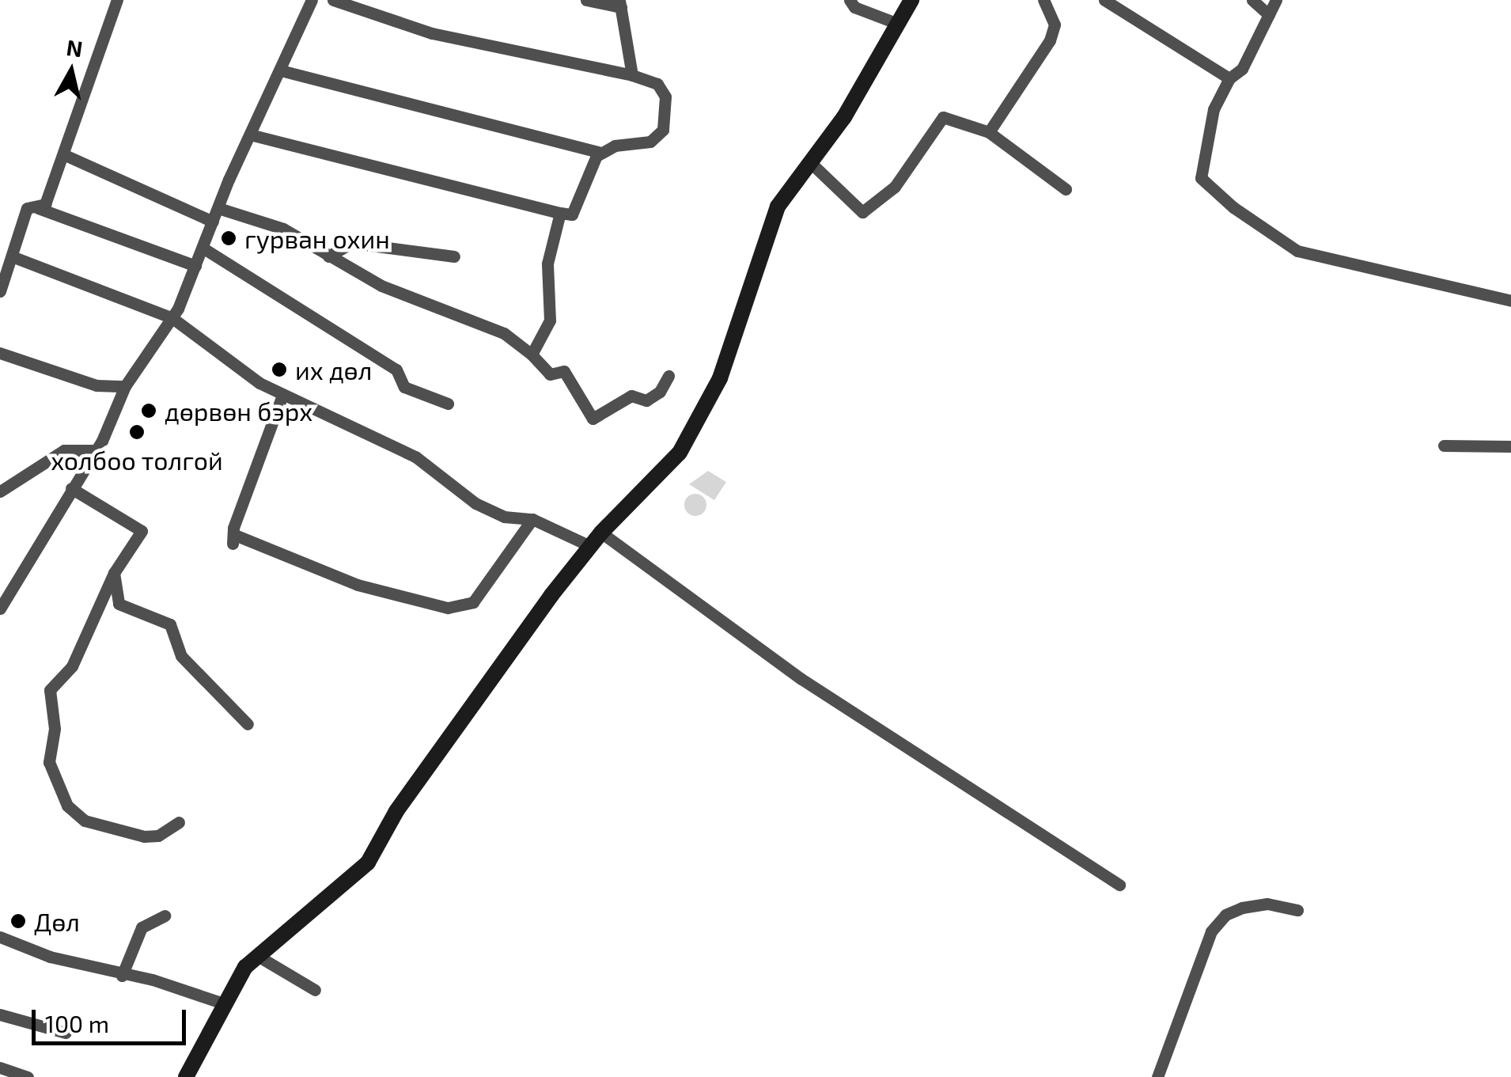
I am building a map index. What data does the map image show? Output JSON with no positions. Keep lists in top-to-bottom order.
{
  "places": [
    "гурван охин",
    "их дөл",
    "дөрвөн бэрх",
    "холбоо толгой",
    "Дөл"
  ],
  "scale_bar": "100 m",
  "north": "top"
}
